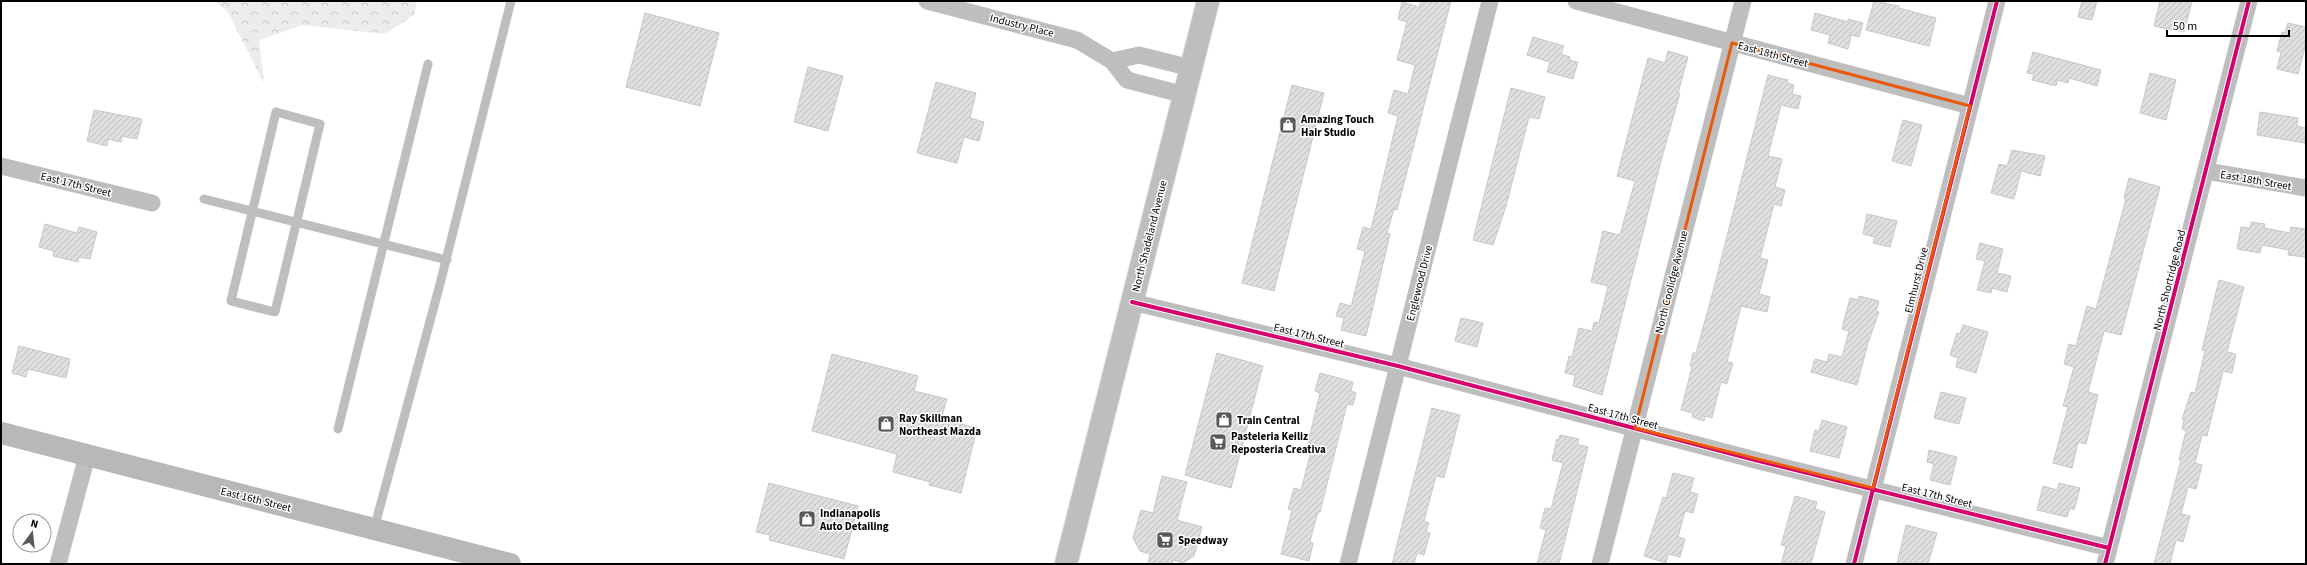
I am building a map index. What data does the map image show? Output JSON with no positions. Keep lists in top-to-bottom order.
{
  "streets": {
    "main road": ["North Shadeland Avenue"],
    "street": [
      "Industry Place",
      "East 18th Street",
      "East 17th Street",
      "Elmhurst Drive",
      "North Shortridge Road",
      "North Coolidge Avenue",
      "Englewood Drive",
      "East 16th Street"
    ]
  },
  "crossings": [
    ["Industry Place", "North Shadeland Avenue"],
    ["East 18th Street", "Elmhurst Drive"],
    ["East 18th Street", "North Shortridge Road"],
    ["East 18th Street", "North Coolidge Avenue"],
    ["East 17th Street", "North Shadeland Avenue"],
    ["East 17th Street", "Elmhurst Drive"],
    ["East 17th Street", "North Shortridge Road"],
    ["East 17th Street", "North Coolidge Avenue"],
    ["East 17th Street", "Englewood Drive"]
  ],
  "places": {
    "shop": [
      "Amazing Touch Hair Studio",
      "Train Central",
      "Ray Skillman Northeast Mazda",
      "Indianapolis Auto Detailing"
    ],
    "supermarket": ["Pasteleria Keiliz Reposteria Creativa", "Speedway"]
  },
  "scale_bar": "50 m",
  "north": "top"
}
